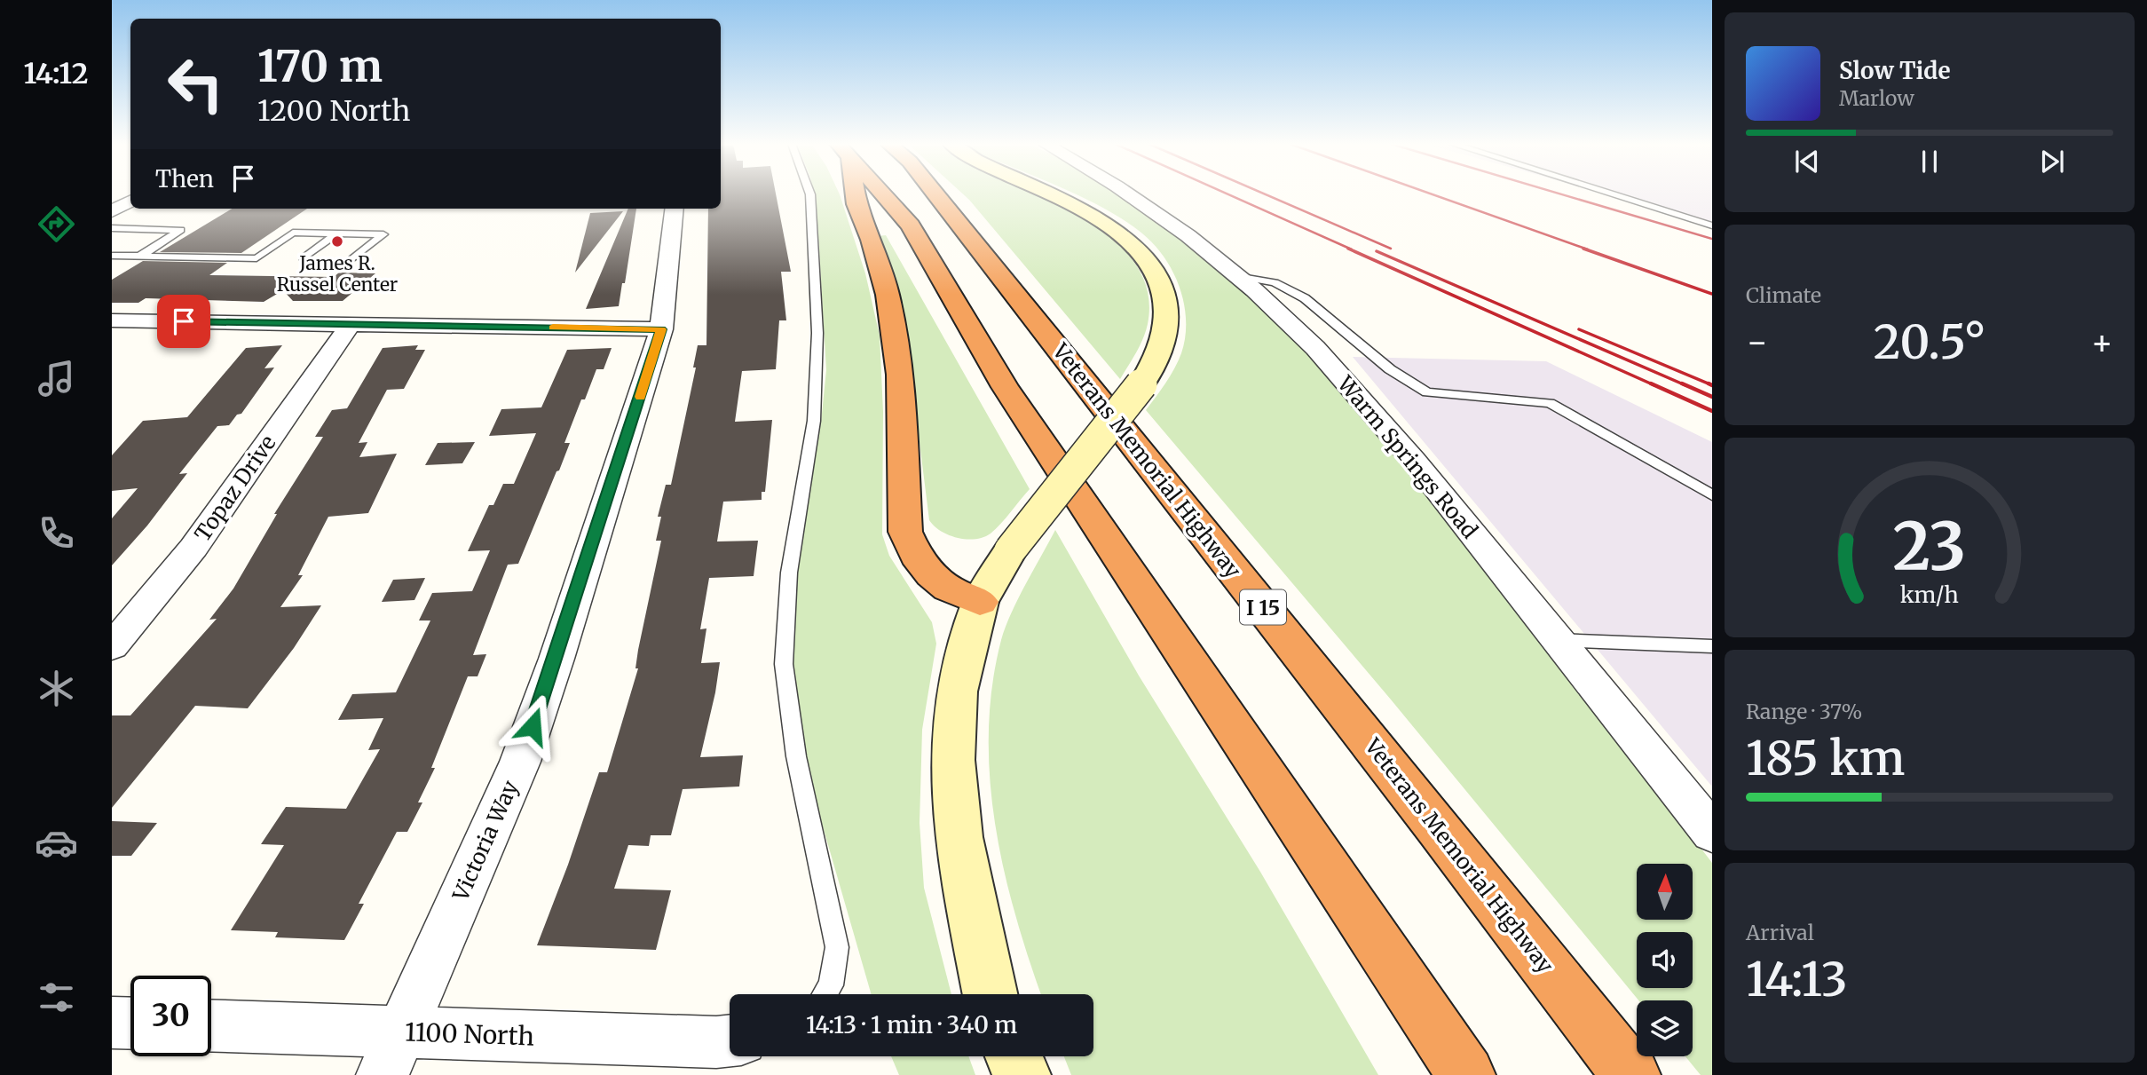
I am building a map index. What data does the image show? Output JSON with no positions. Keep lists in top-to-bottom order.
{
  "streets": {
    "highway": ["Veterans Memorial Highway", "I 15"],
    "street": [
      "Warm Springs Road",
      "Topaz Drive",
      "Victoria Way",
      "1100 North"
    ]
  },
  "crossings": [
    ["Victoria Way", "1100 North"]
  ],
  "places": ["James R. Russel Center"],
  "north": "top",
  "page": {
    "tabs": "14:12",
    "turn": ["170 m", "1200 North"],
    "song": ["Slow Tide", "Marlow"],
    "then": "Then",
    "tile": [
      "Climate",
      ["Range · 37%", "185 km"],
      ["Arrival", "14:13"]
    ],
    "heat": ["−", "20.5°", "+"],
    "limit": "30",
    "trip": "14:13 · 1 min · 340 m",
    "gauge": ["23", "km/h"]
  }
}
